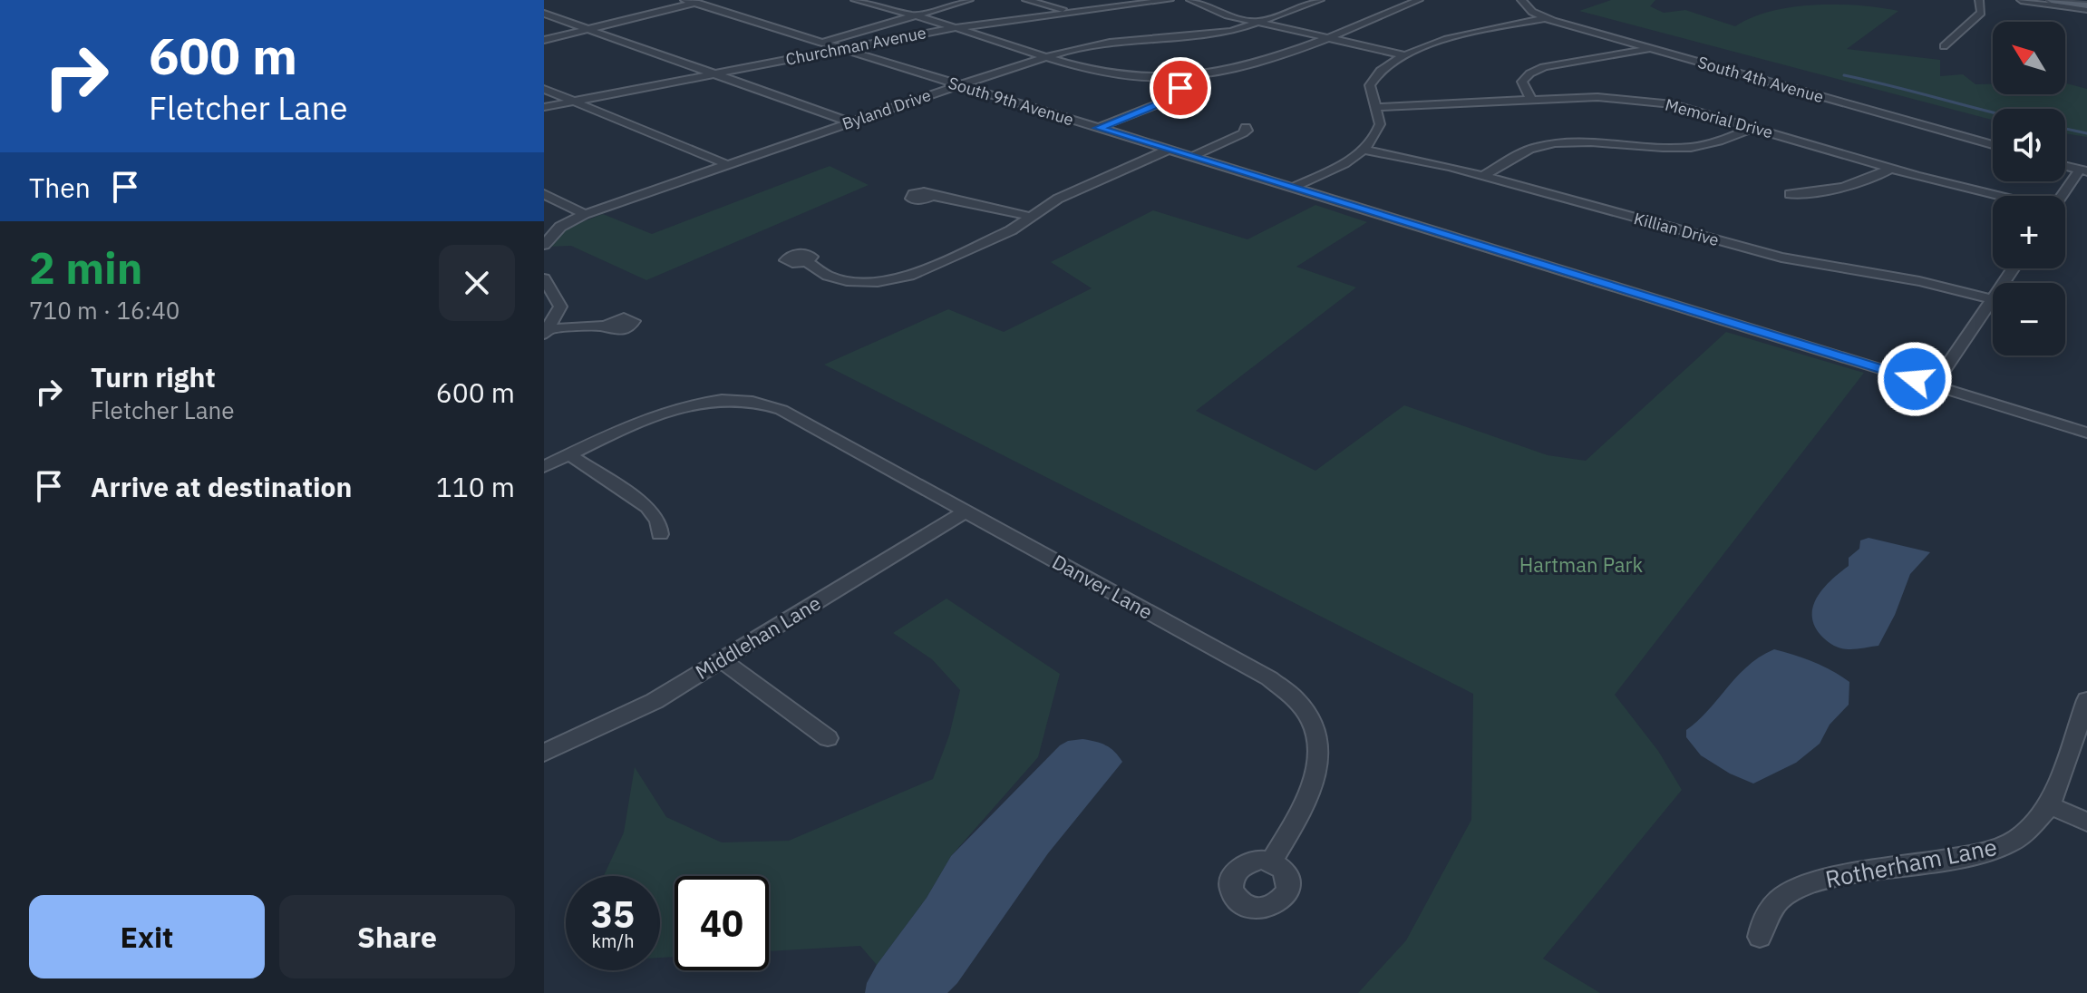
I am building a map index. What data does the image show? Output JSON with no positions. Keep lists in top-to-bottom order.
{
  "streets": {
    "street": [
      "Churchman Avenue",
      "South 4th Avenue",
      "South 9th Avenue",
      "Byland Drive",
      "Memorial Drive",
      "Killian Drive",
      "Danver Lane",
      "Middlehan Lane",
      "Rotherham Lane"
    ]
  },
  "crossings": [
    ["Churchman Avenue", "South 9th Avenue"],
    ["South 9th Avenue", "Byland Drive"],
    ["Danver Lane", "Middlehan Lane"]
  ],
  "parks": ["Hartman Park"],
  "north": "top left",
  "page": {
    "turn": ["600 m", "Fletcher Lane"],
    "map_buttons": ["+", "−"],
    "then": "Then",
    "heading": ["2 min", "710 m · 16:40"],
    "list": [
      {
        "name": "Turn right",
        "note": "Fletcher Lane",
        "value": "600 m"
      },
      {
        "name": "Arrive at destination",
        "value": "110 m"
      }
    ],
    "speed": "35 km/h",
    "limit": "40",
    "buttons": ["Exit", "Share"]
  }
}
